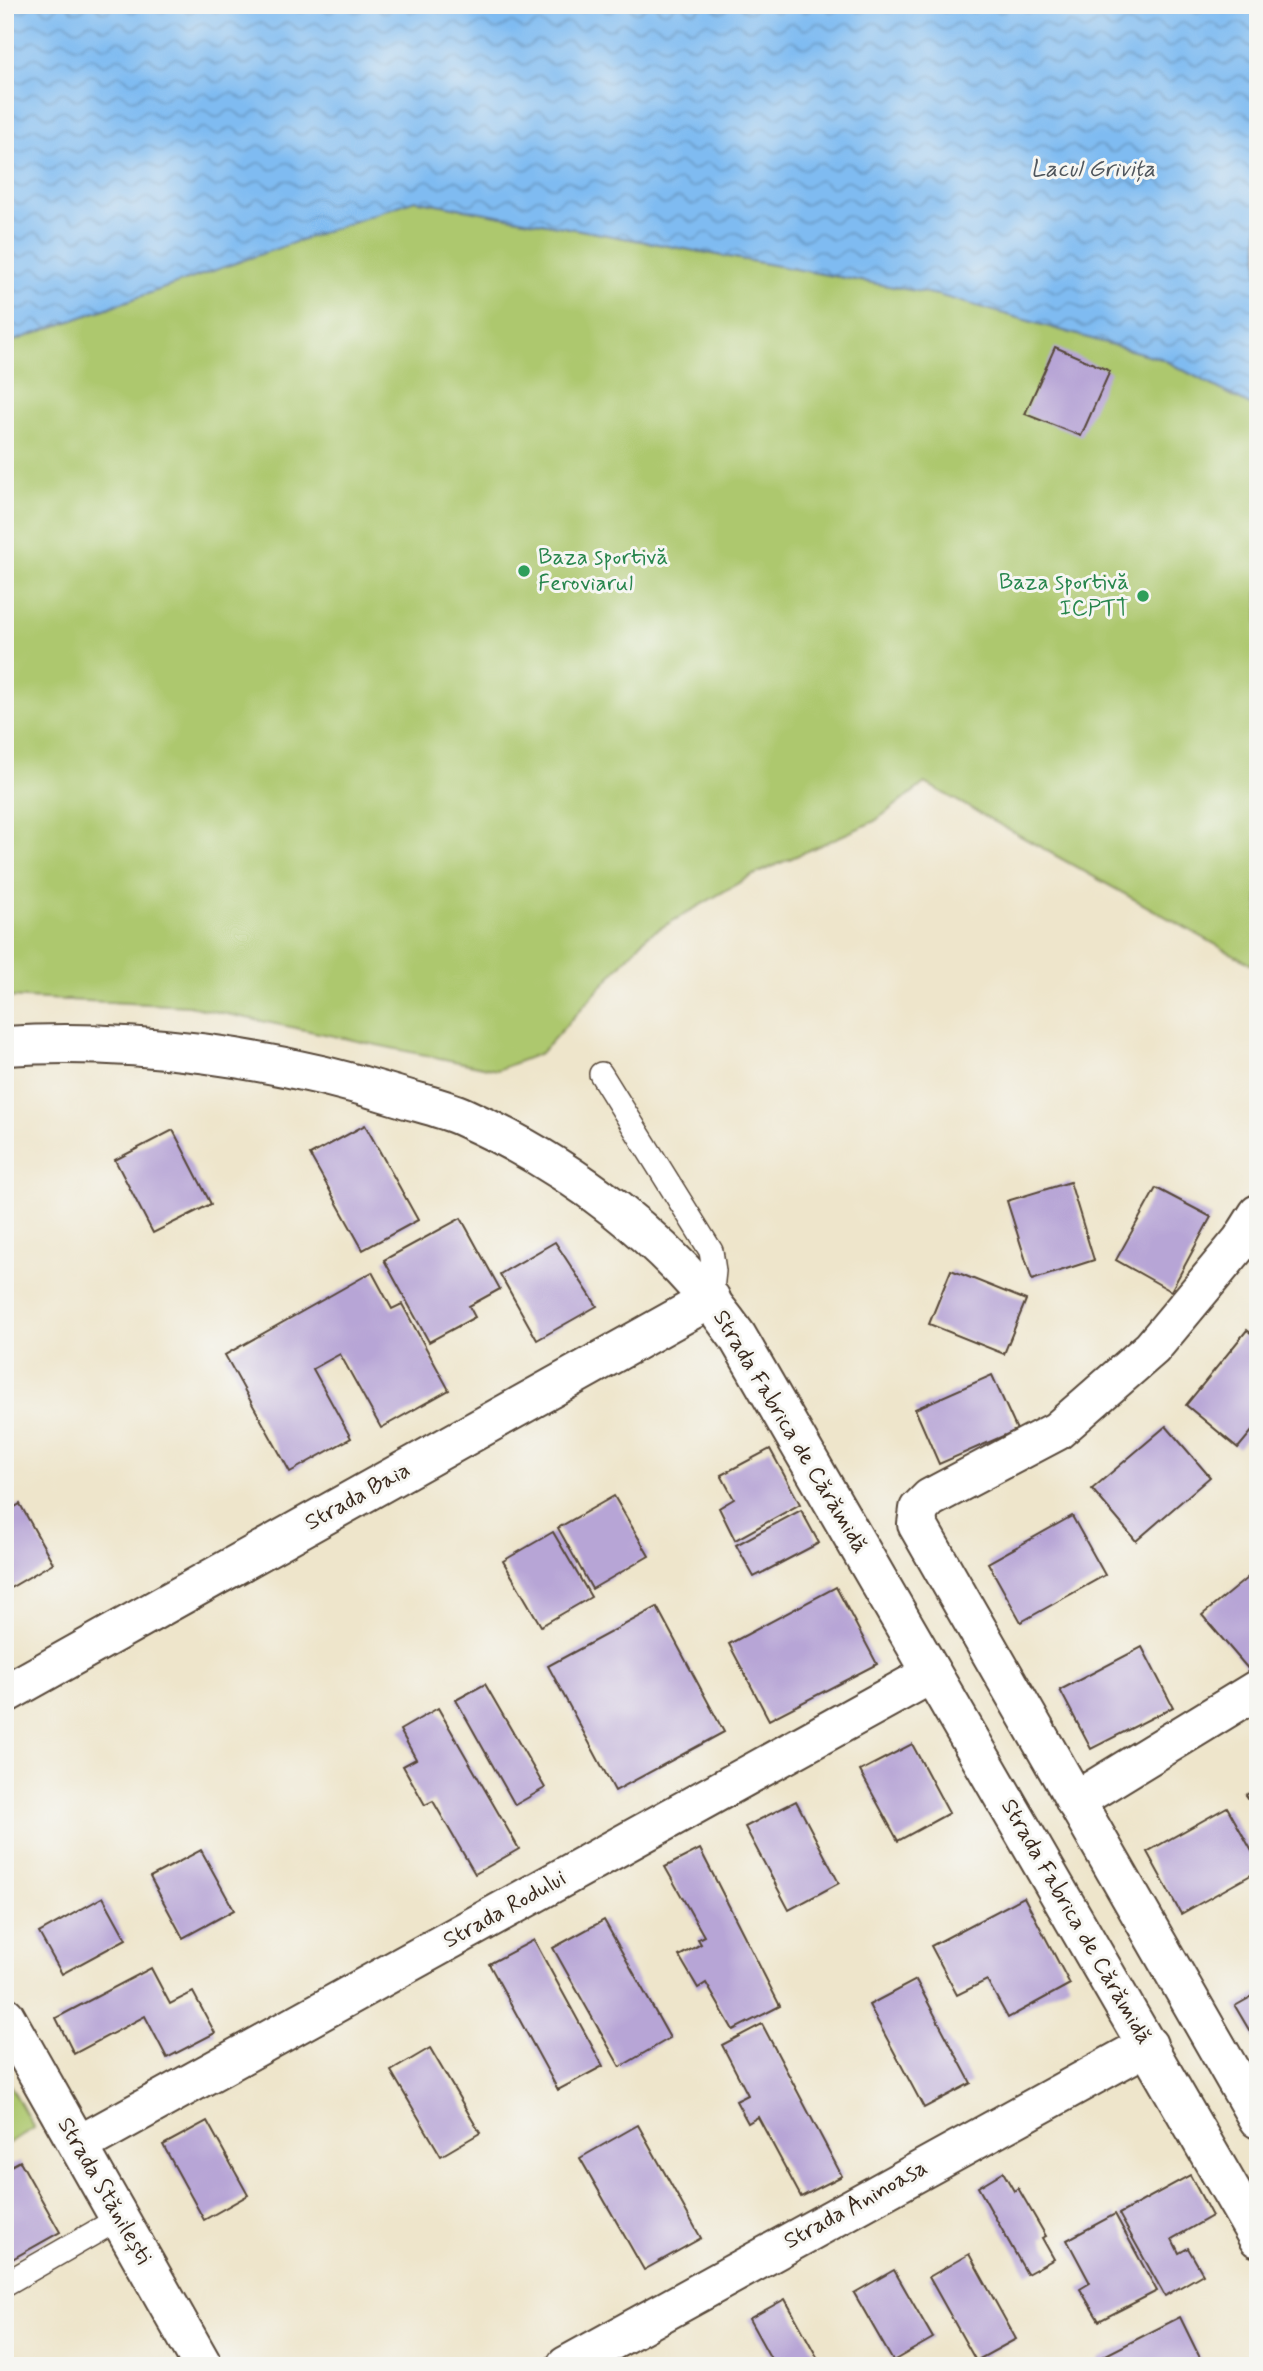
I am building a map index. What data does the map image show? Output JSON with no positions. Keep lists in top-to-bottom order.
{
  "streets": {
    "street": [
      "Strada Fabrica de Cărămidă",
      "Strada Baia",
      "Strada Rodului",
      "Strada Stănilești",
      "Strada Aninoasa"
    ]
  },
  "crossings": [
    ["Strada Fabrica de Cărămidă", "Strada Baia"],
    ["Strada Fabrica de Cărămidă", "Strada Rodului"],
    ["Strada Fabrica de Cărămidă", "Strada Aninoasa"],
    ["Strada Rodului", "Strada Stănilești"]
  ],
  "water": ["Lacul Grivița"],
  "places": ["Baza sportivă Feroviarul", "Baza sportivă ICPTT"]
}
